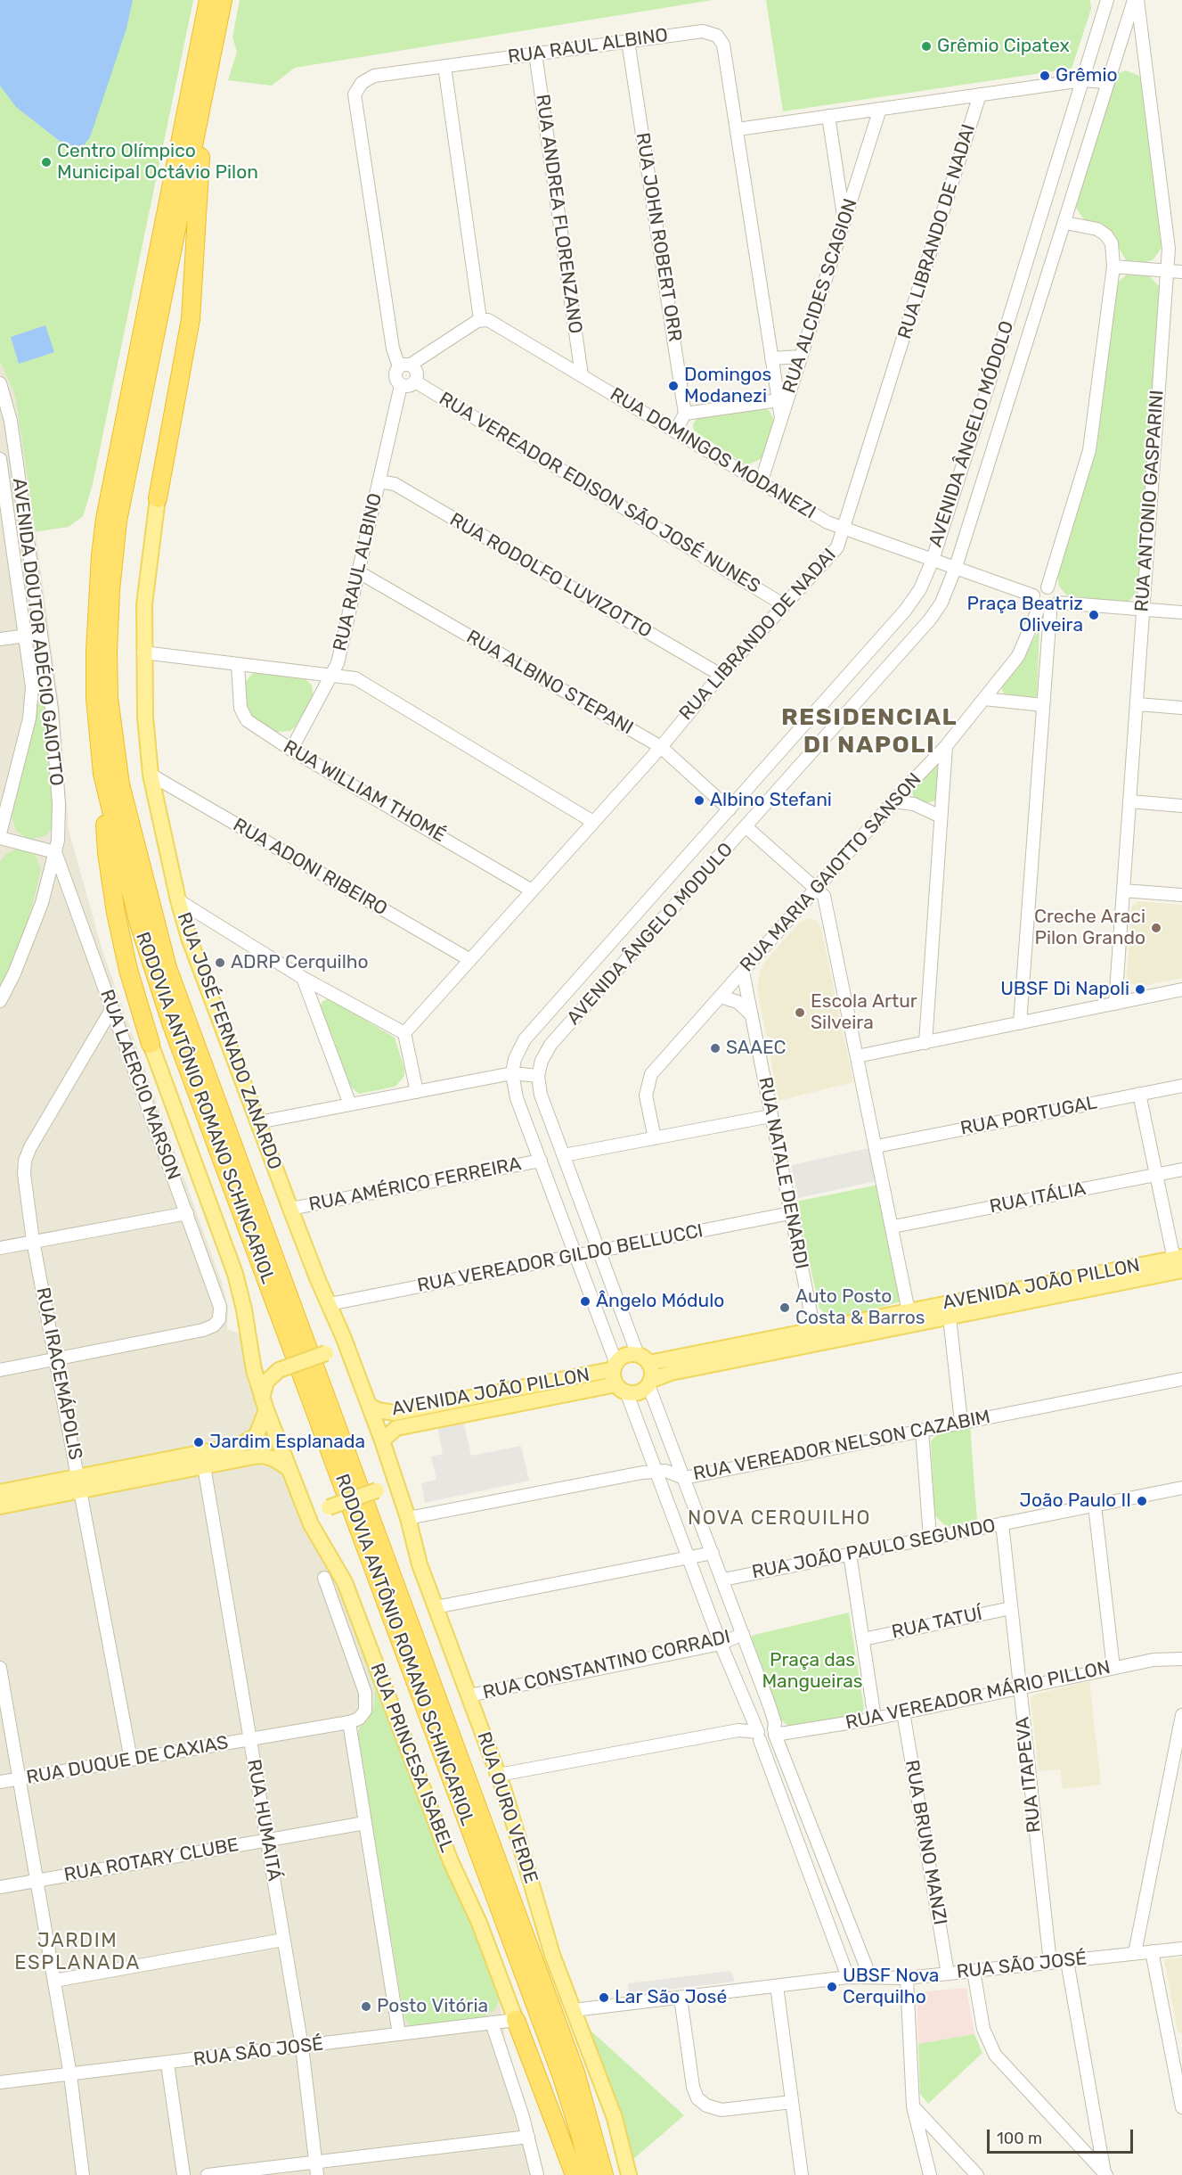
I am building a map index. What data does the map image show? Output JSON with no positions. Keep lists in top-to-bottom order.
{
  "streets": {
    "highway": ["RODOVIA ANTÔNIO ROMANO SCHINCARIOL"],
    "main road": [
      "RUA JOSÉ FERNADO ZANARDO",
      "AVENIDA JOÃO PILLON",
      "RUA PRINCESA ISABEL",
      "RUA OURO VERDE"
    ],
    "street": [
      "RUA RAUL ALBINO",
      "RUA ANDREA FLORENZANO",
      "RUA LIBRANDO DE NADAI",
      "RUA JOHN ROBERT ORR",
      "RUA ALCIDES SCAGION",
      "AVENIDA ÂNGELO MÓDOLO",
      "RUA DOMINGOS MODANEZI",
      "RUA VEREADOR EDISON SÃO JOSÉ NUNES",
      "RUA ANTONIO GASPARINI",
      "RUA RODOLFO LUVIZOTTO",
      "AVENIDA DOUTOR ADÉCIO GAIOTTO",
      "RUA ALBINO STEPANI",
      "RUA WILLIAM THOMÉ",
      "RUA ADONI RIBEIRO",
      "RUA MARIA GAIOTTO SANSON",
      "AVENIDA ÂNGELO MODULO",
      "RUA LAERCIO MARSON",
      "RUA PORTUGAL",
      "RUA NATALE DENARDI",
      "RUA AMÉRICO FERREIRA",
      "RUA ITÁLIA",
      "RUA VEREADOR GILDO BELLUCCI",
      "RUA IRACEMÁPOLIS",
      "RUA VEREADOR NELSON CAZABIM",
      "RUA JOÃO PAULO SEGUNDO",
      "RUA TATUÍ",
      "RUA CONSTANTINO CORRADI",
      "RUA VEREADOR MÁRIO PILLON",
      "RUA DUQUE DE CAXIAS",
      "RUA ITAPEVA",
      "RUA HUMAITÁ",
      "RUA BRUNO MANZI",
      "RUA ROTARY CLUBE",
      "RUA SÃO JOSÉ"
    ]
  },
  "crossings": [
    ["RUA RAUL ALBINO", "RUA ANDREA FLORENZANO"],
    ["RUA RAUL ALBINO", "RUA JOHN ROBERT ORR"],
    ["RUA RAUL ALBINO", "RUA ALCIDES SCAGION"],
    ["RUA RAUL ALBINO", "RUA VEREADOR EDISON SÃO JOSÉ NUNES"],
    ["RUA RAUL ALBINO", "RUA RODOLFO LUVIZOTTO"],
    ["RUA RAUL ALBINO", "RUA ALBINO STEPANI"],
    ["RUA RAUL ALBINO", "RUA WILLIAM THOMÉ"],
    ["RUA ANDREA FLORENZANO", "RUA DOMINGOS MODANEZI"],
    ["RUA LIBRANDO DE NADAI", "RUA DOMINGOS MODANEZI"],
    ["RUA LIBRANDO DE NADAI", "RUA VEREADOR EDISON SÃO JOSÉ NUNES"],
    ["RUA LIBRANDO DE NADAI", "RUA RODOLFO LUVIZOTTO"],
    ["RUA LIBRANDO DE NADAI", "RUA ALBINO STEPANI"],
    ["RUA LIBRANDO DE NADAI", "RUA WILLIAM THOMÉ"],
    ["RUA LIBRANDO DE NADAI", "RUA ADONI RIBEIRO"],
    ["RUA ALCIDES SCAGION", "RUA DOMINGOS MODANEZI"],
    ["AVENIDA ÂNGELO MÓDOLO", "RUA DOMINGOS MODANEZI"],
    ["AVENIDA ÂNGELO MÓDOLO", "RUA ANTONIO GASPARINI"],
    ["AVENIDA ÂNGELO MÓDOLO", "RUA ALBINO STEPANI"],
    ["AVENIDA ÂNGELO MÓDOLO", "AVENIDA ÂNGELO MODULO"],
    ["RUA DOMINGOS MODANEZI", "AVENIDA ÂNGELO MODULO"],
    ["AVENIDA DOUTOR ADÉCIO GAIOTTO", "RUA LAERCIO MARSON"],
    ["RUA ALBINO STEPANI", "AVENIDA ÂNGELO MODULO"],
    ["RUA ADONI RIBEIRO", "RUA JOSÉ FERNADO ZANARDO"],
    ["RUA MARIA GAIOTTO SANSON", "RUA NATALE DENARDI"],
    ["AVENIDA ÂNGELO MODULO", "RUA AMÉRICO FERREIRA"],
    ["AVENIDA ÂNGELO MODULO", "RUA VEREADOR GILDO BELLUCCI"],
    ["AVENIDA ÂNGELO MODULO", "AVENIDA JOÃO PILLON"],
    ["RUA JOSÉ FERNADO ZANARDO", "RUA AMÉRICO FERREIRA"],
    ["RUA JOSÉ FERNADO ZANARDO", "RUA VEREADOR GILDO BELLUCCI"],
    ["RUA JOSÉ FERNADO ZANARDO", "AVENIDA JOÃO PILLON"],
    ["RUA JOSÉ FERNADO ZANARDO", "RUA PRINCESA ISABEL"],
    ["RUA JOSÉ FERNADO ZANARDO", "RUA OURO VERDE"],
    ["RUA LAERCIO MARSON", "RUA IRACEMÁPOLIS"],
    ["RUA NATALE DENARDI", "RUA VEREADOR GILDO BELLUCCI"],
    ["RUA NATALE DENARDI", "AVENIDA JOÃO PILLON"],
    ["AVENIDA JOÃO PILLON", "RUA PRINCESA ISABEL"],
    ["AVENIDA JOÃO PILLON", "RUA OURO VERDE"],
    ["RUA IRACEMÁPOLIS", "RUA DUQUE DE CAXIAS"],
    ["RUA VEREADOR NELSON CAZABIM", "RUA OURO VERDE"],
    ["RUA JOÃO PAULO SEGUNDO", "RUA ITAPEVA"],
    ["RUA TATUÍ", "RUA ITAPEVA"],
    ["RUA CONSTANTINO CORRADI", "RUA OURO VERDE"],
    ["RUA VEREADOR MÁRIO PILLON", "RUA ITAPEVA"],
    ["RUA VEREADOR MÁRIO PILLON", "RUA BRUNO MANZI"],
    ["RUA PRINCESA ISABEL", "RUA DUQUE DE CAXIAS"],
    ["RUA PRINCESA ISABEL", "RUA OURO VERDE"],
    ["RUA PRINCESA ISABEL", "RUA SÃO JOSÉ"],
    ["RUA DUQUE DE CAXIAS", "RUA HUMAITÁ"],
    ["RUA ITAPEVA", "RUA SÃO JOSÉ"],
    ["RUA OURO VERDE", "RUA SÃO JOSÉ"],
    ["RUA HUMAITÁ", "RUA ROTARY CLUBE"],
    ["RUA HUMAITÁ", "RUA SÃO JOSÉ"],
    ["RUA BRUNO MANZI", "RUA SÃO JOSÉ"]
  ],
  "districts": ["RESIDENCIAL DI NAPOLI", "NOVA CERQUILHO", "JARDIM ESPLANADA"],
  "parks": ["Praça das Mangueiras"],
  "places": [
    "Grêmio Cipatex",
    "Grêmio",
    "Centro Olímpico Municipal Octávio Pilon",
    "Domingos Modanezi",
    "Praça Beatriz Oliveira",
    "Albino Stefani",
    "Creche Araci Pilon Grando",
    "ADRP Cerquilho",
    "UBSF Di Napoli",
    "Escola Artur Silveira",
    "SAAEC",
    "Ângelo Módulo",
    "Auto Posto Costa & Barros",
    "Jardim Esplanada",
    "João Paulo II",
    "UBSF Nova Cerquilho",
    "Lar São José",
    "Posto Vitória"
  ],
  "scale_bar": "100 m"
}
